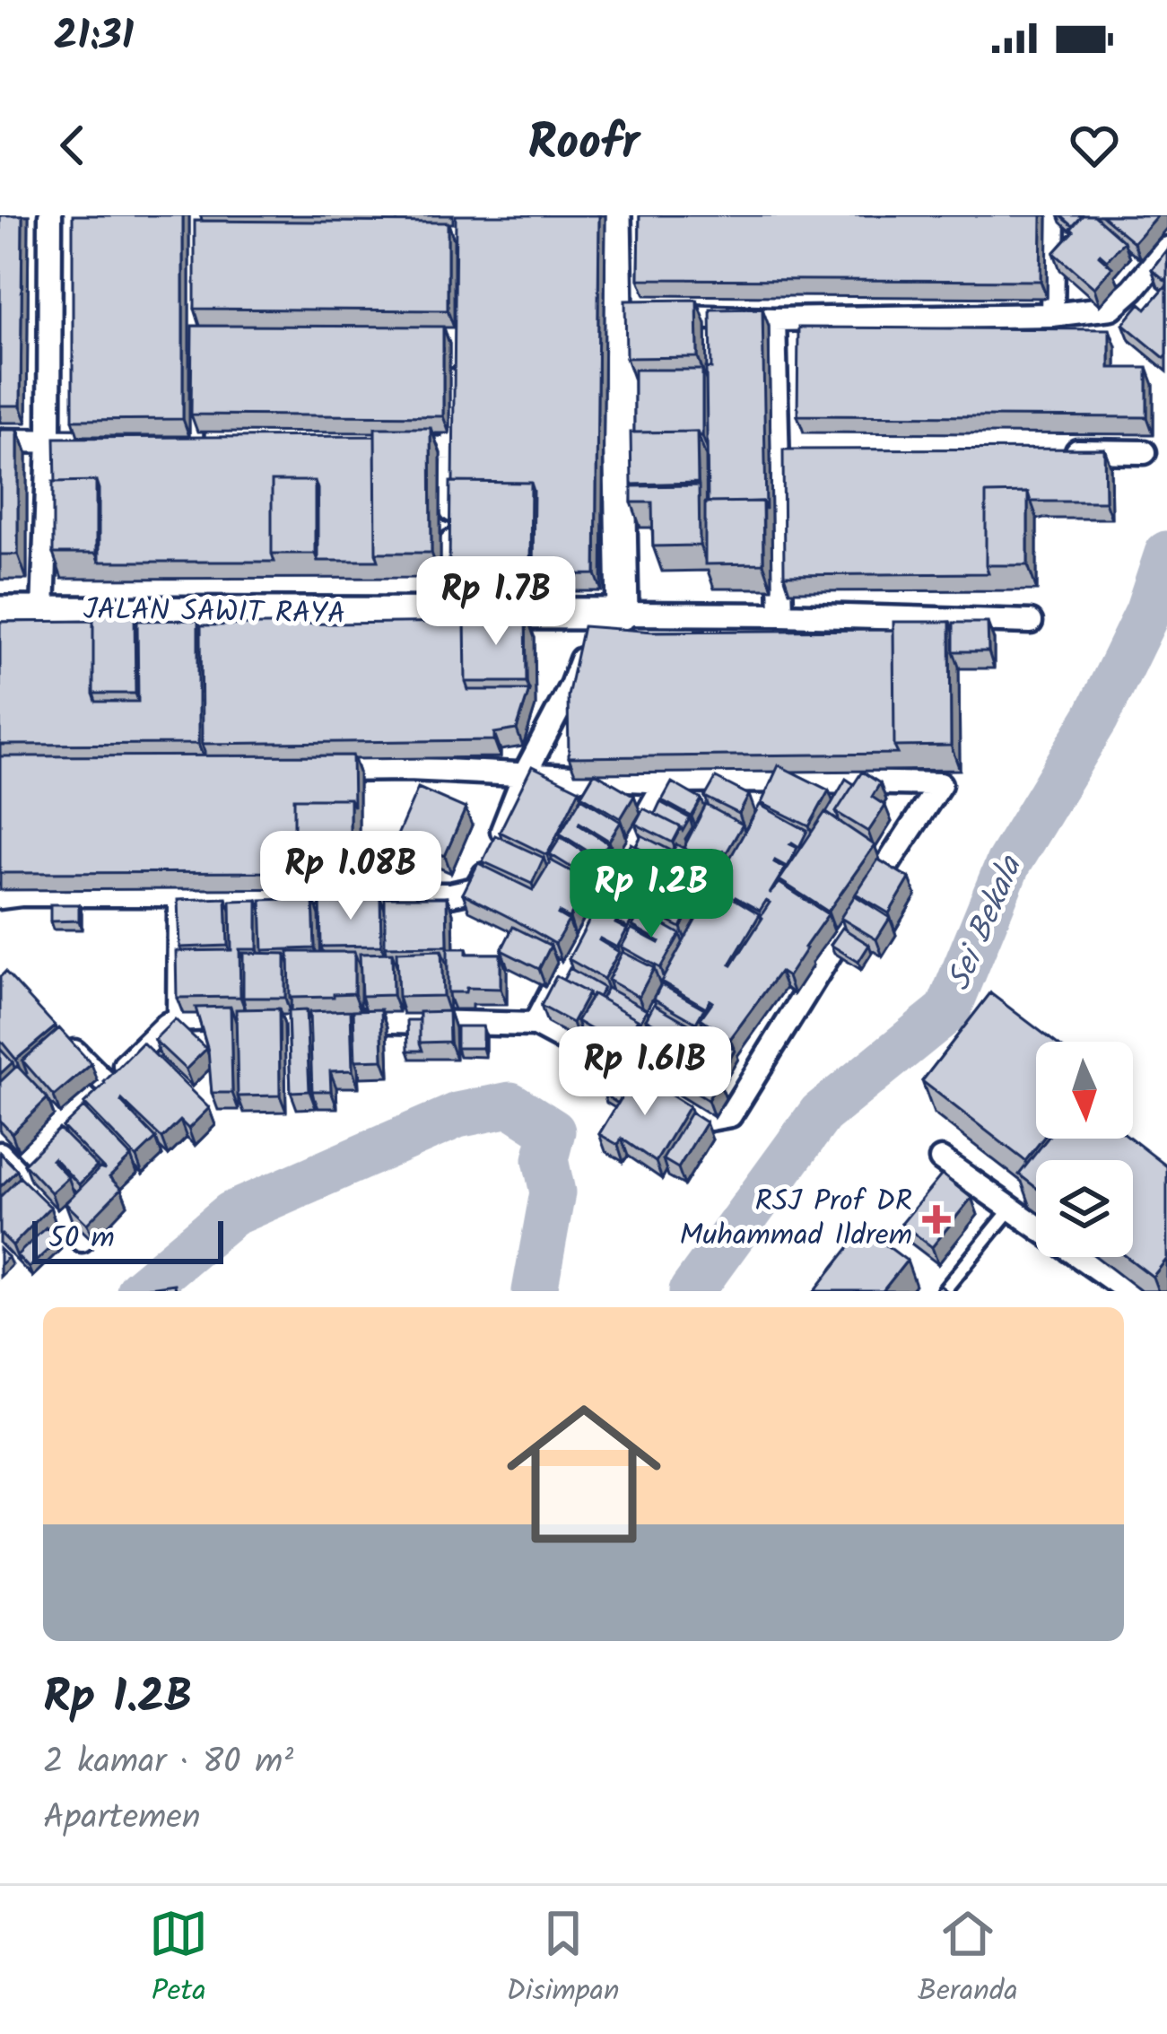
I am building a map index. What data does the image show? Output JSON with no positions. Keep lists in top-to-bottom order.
{
  "streets": {
    "street": ["JALAN SAWIT RAYA"]
  },
  "water": ["Sei Bekala"],
  "places": {
    "health": ["RSJ Prof DR Muhammad Ildrem"]
  },
  "scale_bar": "50 m",
  "north": "bottom",
  "page": {
    "status": "21:31",
    "header": "Roofr",
    "price": [
      "Rp 1.7B",
      "Rp 1.08B",
      "Rp 1.2B",
      "Rp 1.61B"
    ],
    "scale": "50 m",
    "list": [
      {
        "name": "Rp 1.2B",
        "note": "2 kamar · 80 m² · Apartemen"
      }
    ],
    "tabs": ["Peta", "Disimpan", "Beranda"]
  }
}
